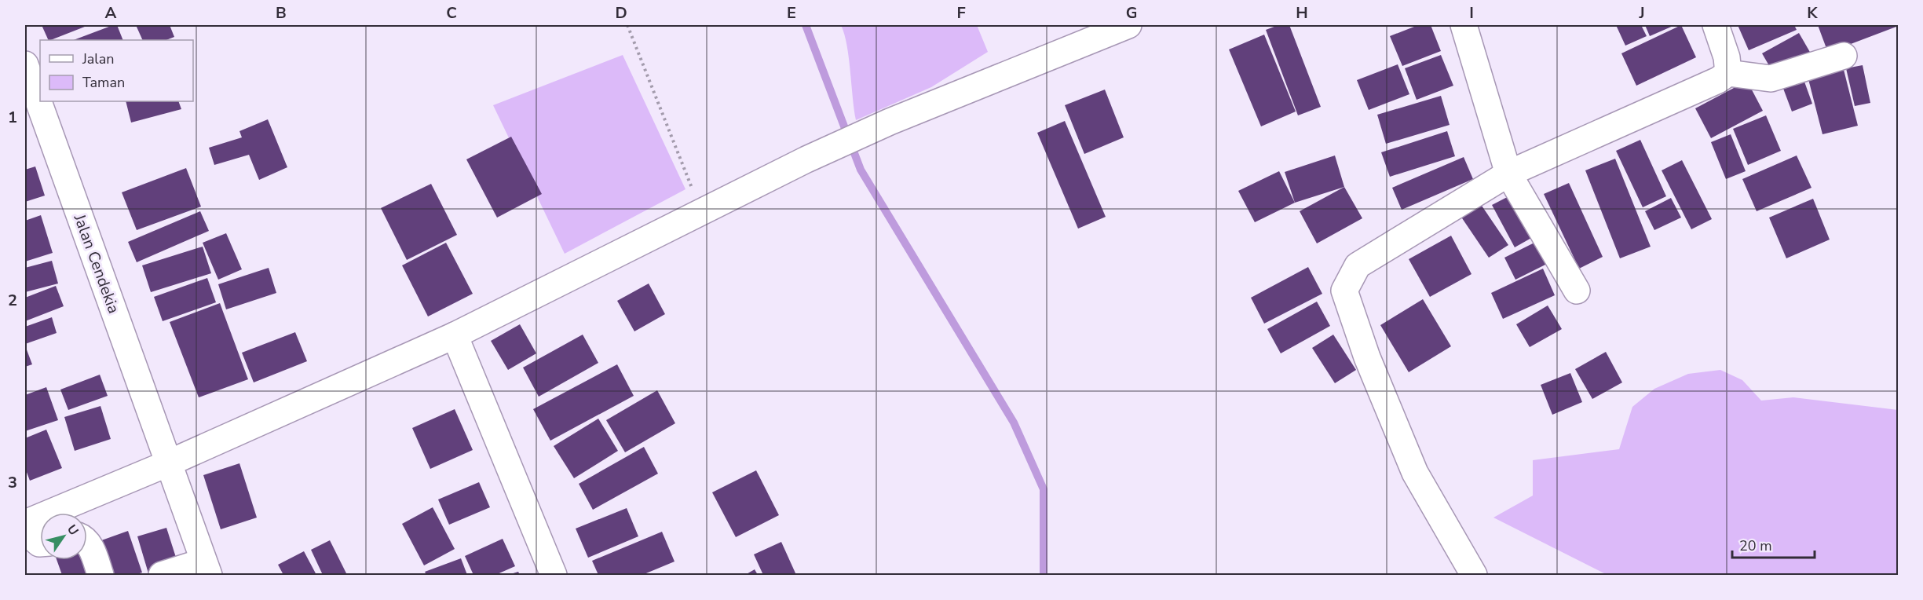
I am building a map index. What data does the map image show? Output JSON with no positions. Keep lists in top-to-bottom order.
{
  "streets": {
    "street": ["Jalan Cendekia"]
  },
  "legend": ["Jalan", "Taman"],
  "scale_bar": "20 m",
  "north": "top right",
  "grid": {
    "columns": [
      "A",
      "B",
      "C",
      "D",
      "E",
      "F",
      "G",
      "H",
      "I",
      "J",
      "K"
    ],
    "rows": ["1", "2", "3"]
  }
}
